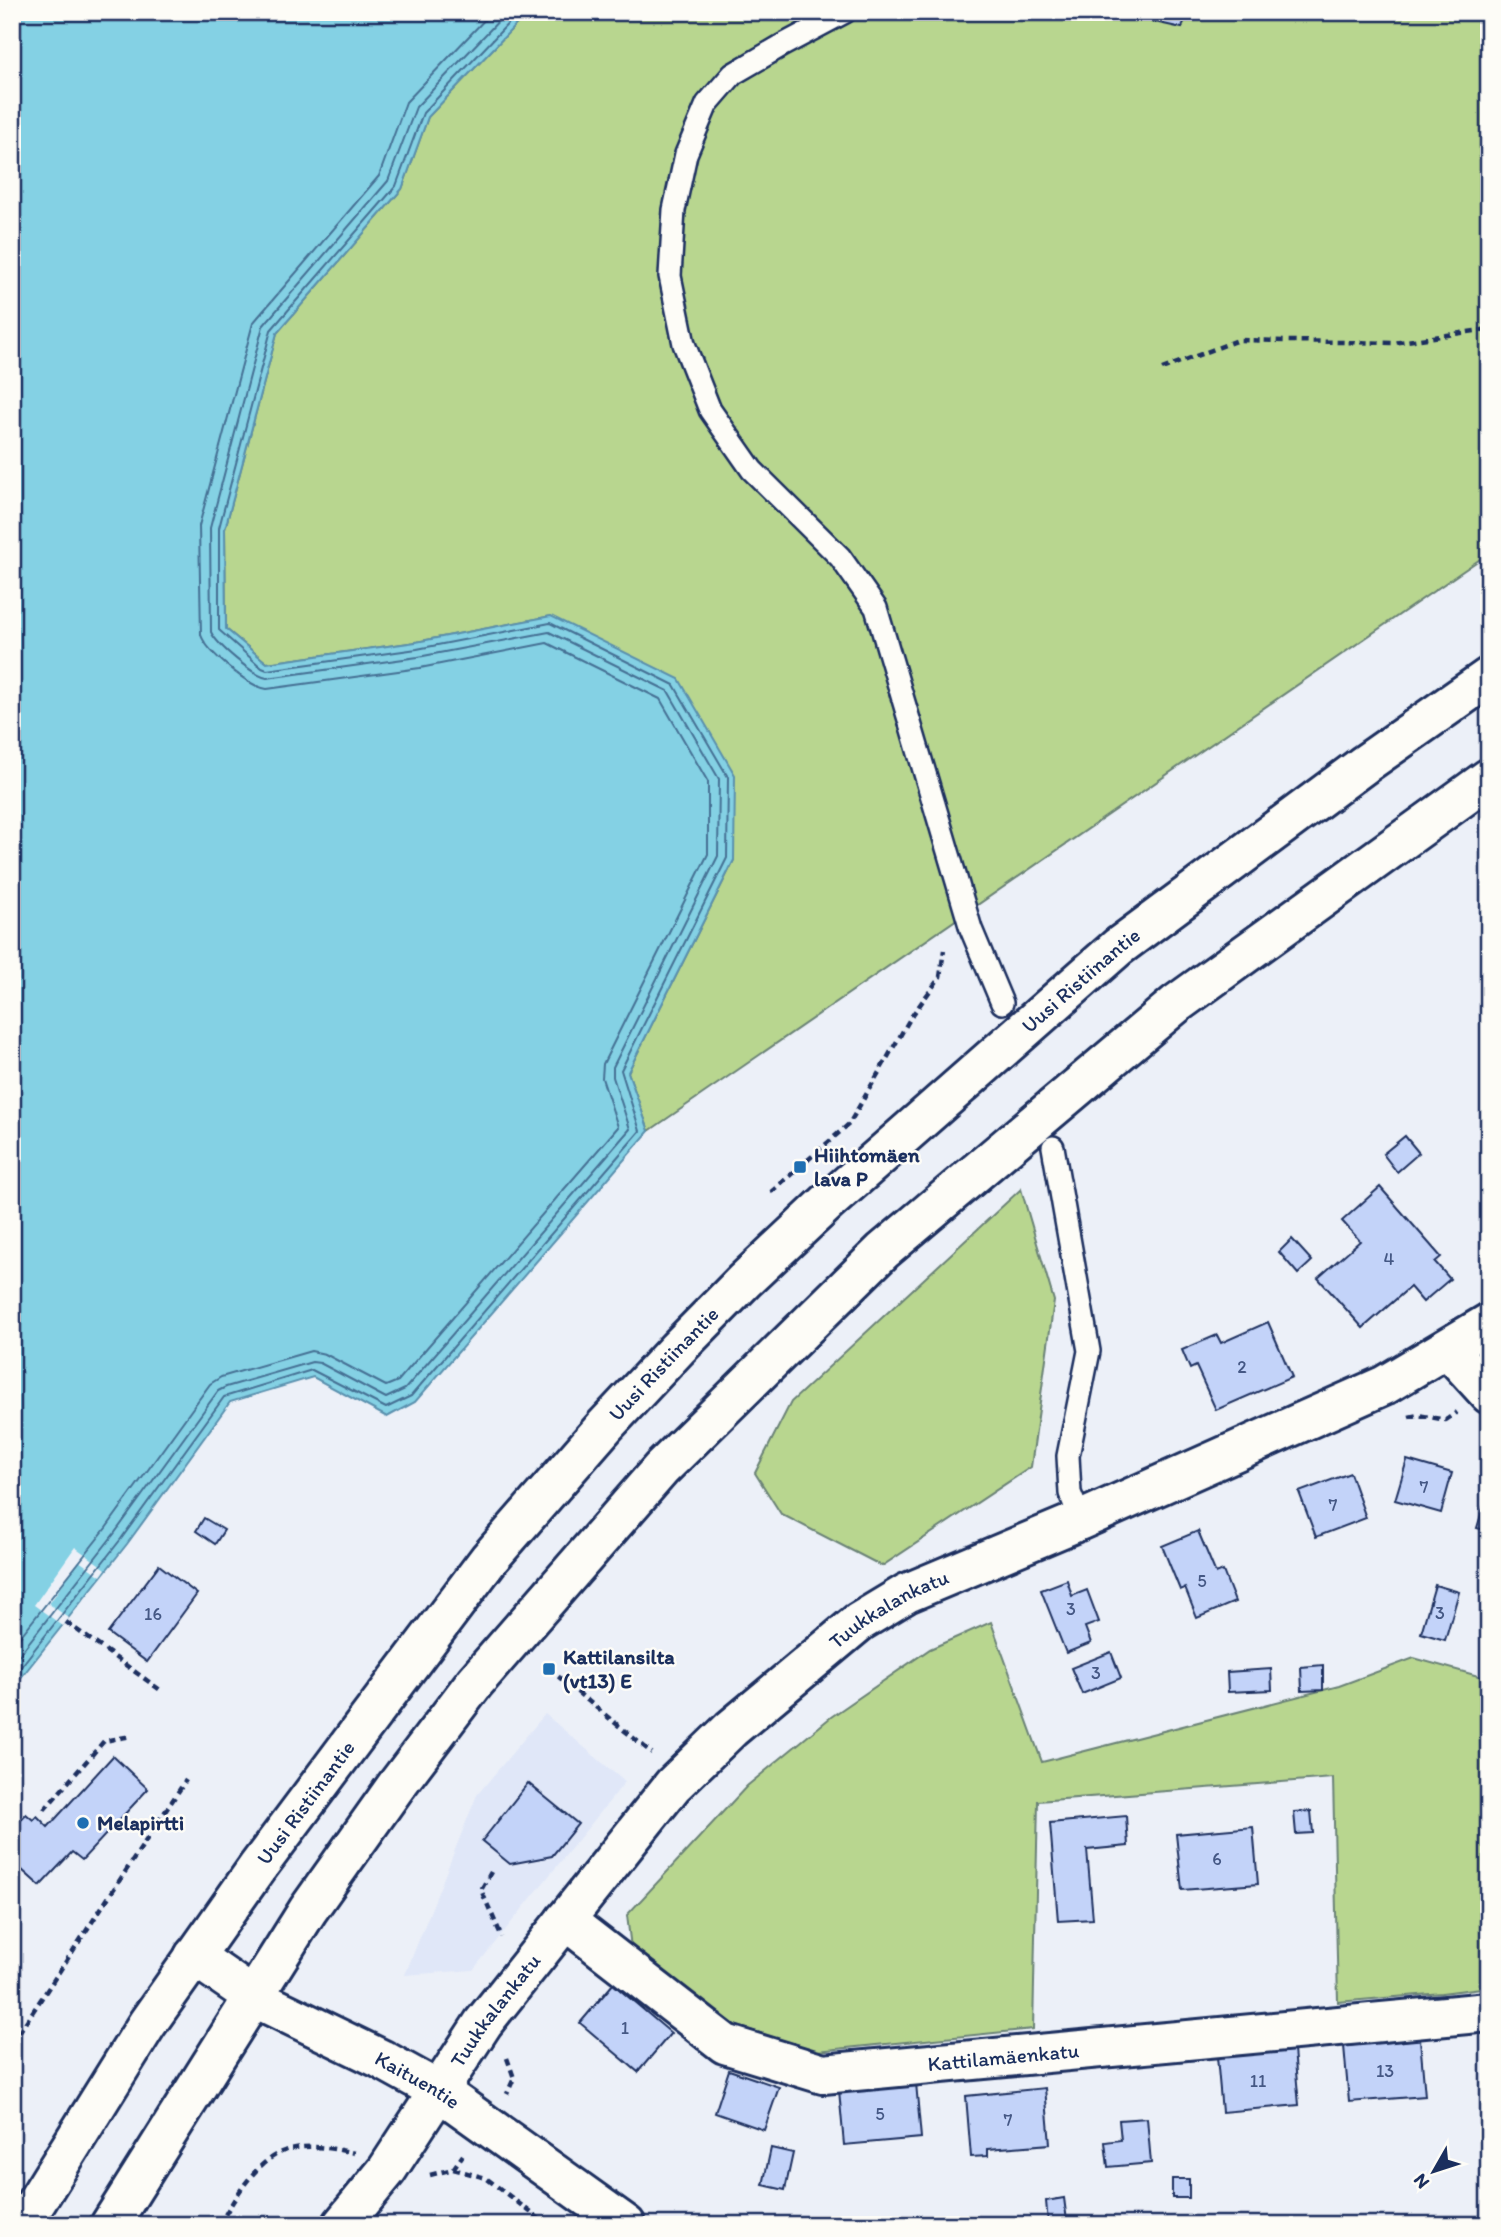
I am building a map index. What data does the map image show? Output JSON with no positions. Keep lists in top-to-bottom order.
{
  "streets": {
    "main road": [
      "Uusi Ristiinantie",
      "Tuukkalankatu",
      "Kattilamäenkatu",
      "Kaituentie"
    ]
  },
  "crossings": [
    ["Uusi Ristiinantie", "Kaituentie"],
    ["Tuukkalankatu", "Kattilamäenkatu"],
    ["Tuukkalankatu", "Kaituentie"]
  ],
  "places": {
    "transit": ["Hiihtomäen lava P", "Kattilansilta (vt13) E"],
    "other": ["Melapirtti"]
  },
  "house_numbers": [
    "4",
    "2",
    "7",
    "7",
    "5",
    "3",
    "3",
    "16",
    "3",
    "6",
    "1",
    "13",
    "11",
    "5",
    "7"
  ],
  "north": "bottom left"
}
